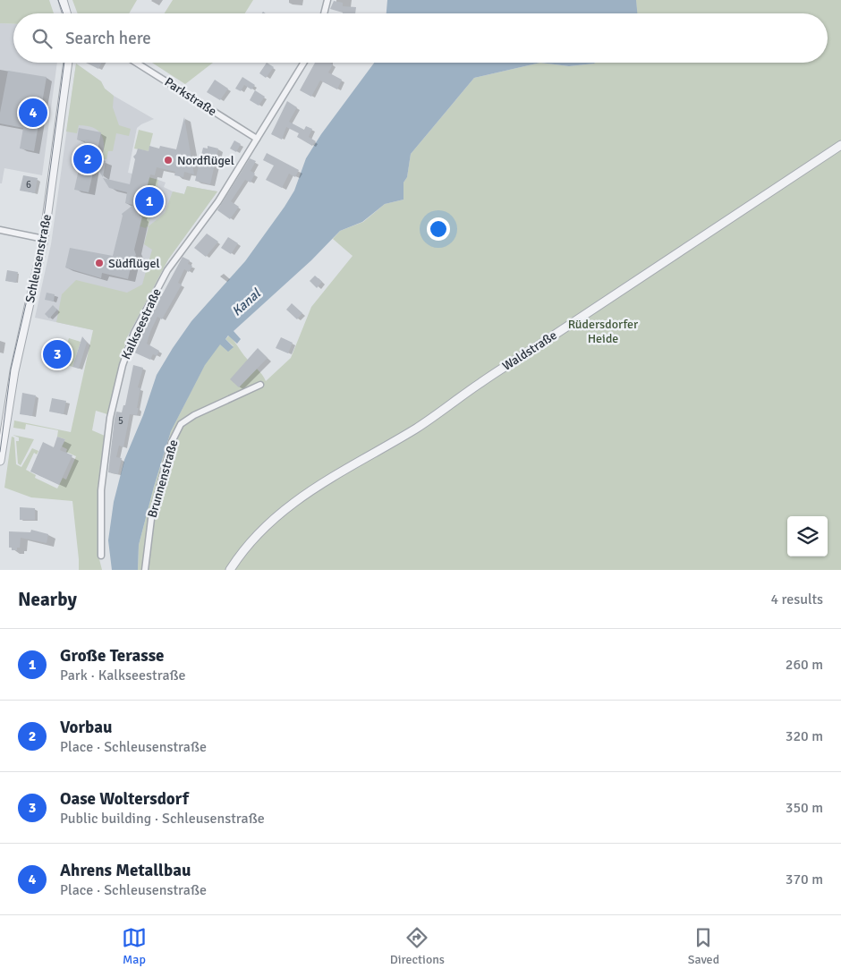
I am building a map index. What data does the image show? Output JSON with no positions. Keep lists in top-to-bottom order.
{
  "streets": {
    "street": [
      "Parkstraße",
      "Schleusenstraße",
      "Kalkseestraße",
      "Waldstraße",
      "Brunnenstraße"
    ]
  },
  "crossings": [
    ["Parkstraße", "Kalkseestraße"]
  ],
  "water": ["Kanal"],
  "parks": ["Rüdersdorfer Heide"],
  "places": ["Nordflügel", "Südflügel"],
  "house_numbers": ["6", "5"],
  "page": {
    "search": "Search here",
    "pins": [
      "4",
      "2",
      "1",
      "3"
    ],
    "heading": ["Nearby", "4 results"],
    "list": [
      {
        "mark": "1",
        "name": "Große Terasse",
        "note": "Park · Kalkseestraße",
        "value": "260 m"
      },
      {
        "mark": "2",
        "name": "Vorbau",
        "note": "Place · Schleusenstraße",
        "value": "320 m"
      },
      {
        "mark": "3",
        "name": "Oase Woltersdorf",
        "note": "Public building · Schleusenstraße",
        "value": "350 m"
      },
      {
        "mark": "4",
        "name": "Ahrens Metallbau",
        "note": "Place · Schleusenstraße",
        "value": "370 m"
      }
    ],
    "nav": ["Map", "Directions", "Saved"]
  }
}
